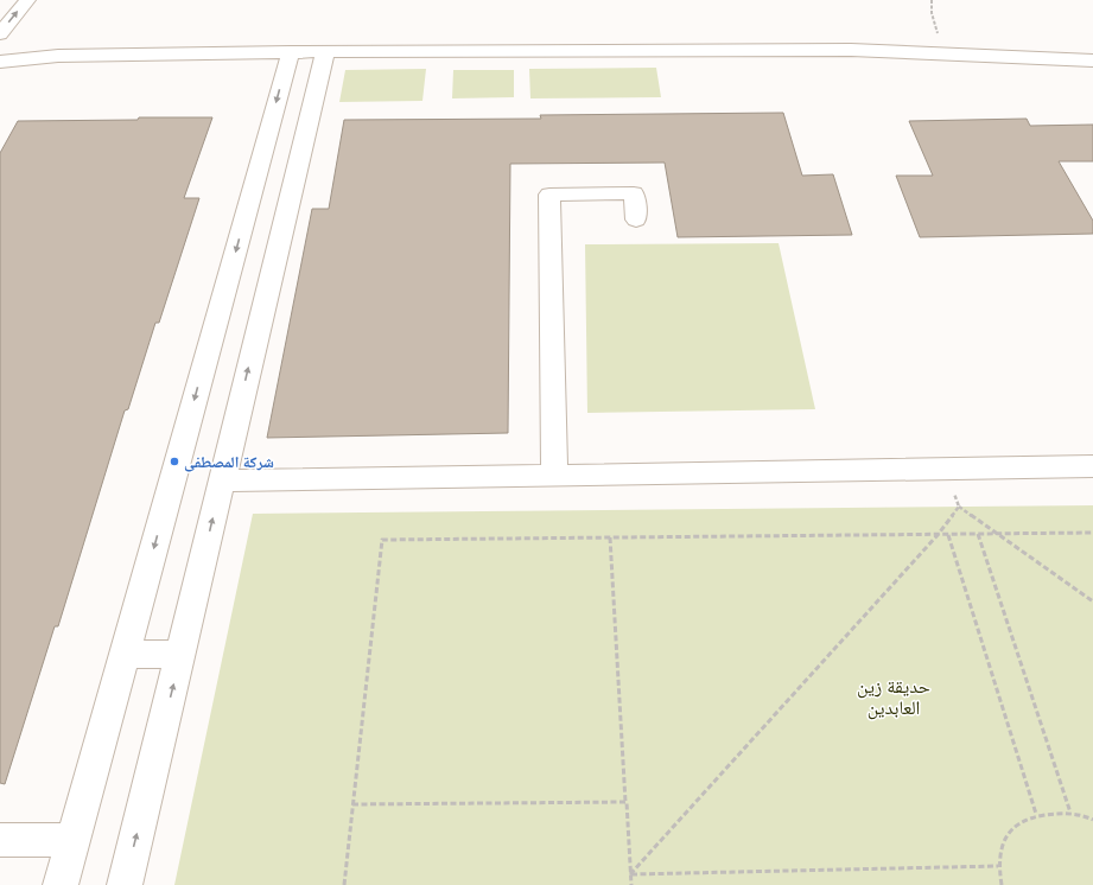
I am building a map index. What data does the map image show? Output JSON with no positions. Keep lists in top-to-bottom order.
{
  "parks": ["حديقة زين العابدين"],
  "places": ["شركة المصطفى"]
}
